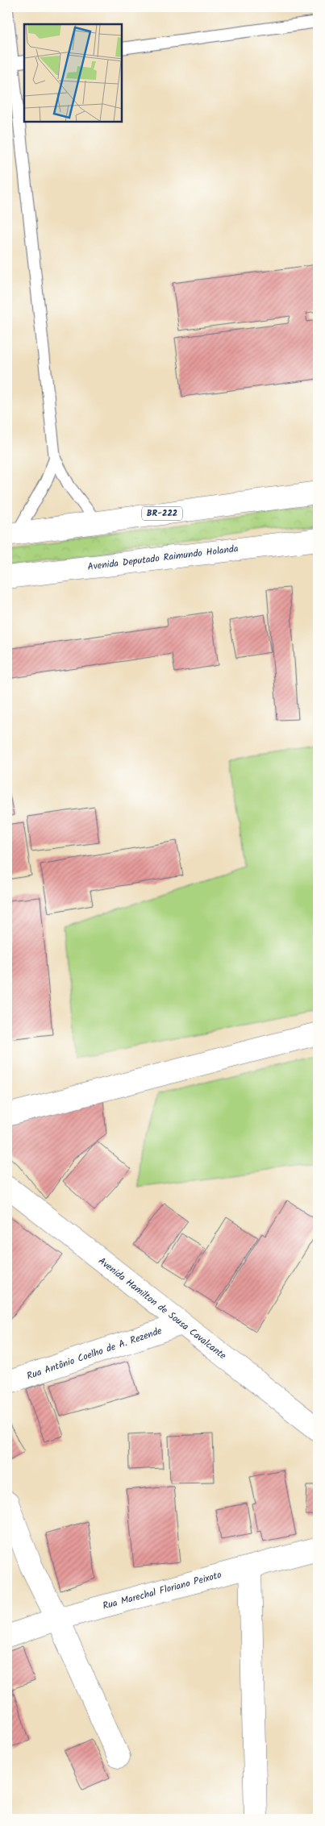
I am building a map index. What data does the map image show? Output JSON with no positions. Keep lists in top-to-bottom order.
{
  "streets": {
    "street": [
      "BR-222",
      "Avenida Deputado Raimundo Holanda",
      "Avenida Hamilton de Sousa Cavalcante",
      "Rua Antônio Coelho de A. Rezende",
      "Rua Marechal Floriano Peixoto"
    ]
  },
  "crossings": [
    ["Avenida Hamilton de Sousa Cavalcante", "Rua Antônio Coelho de A. Rezende"]
  ]
}
